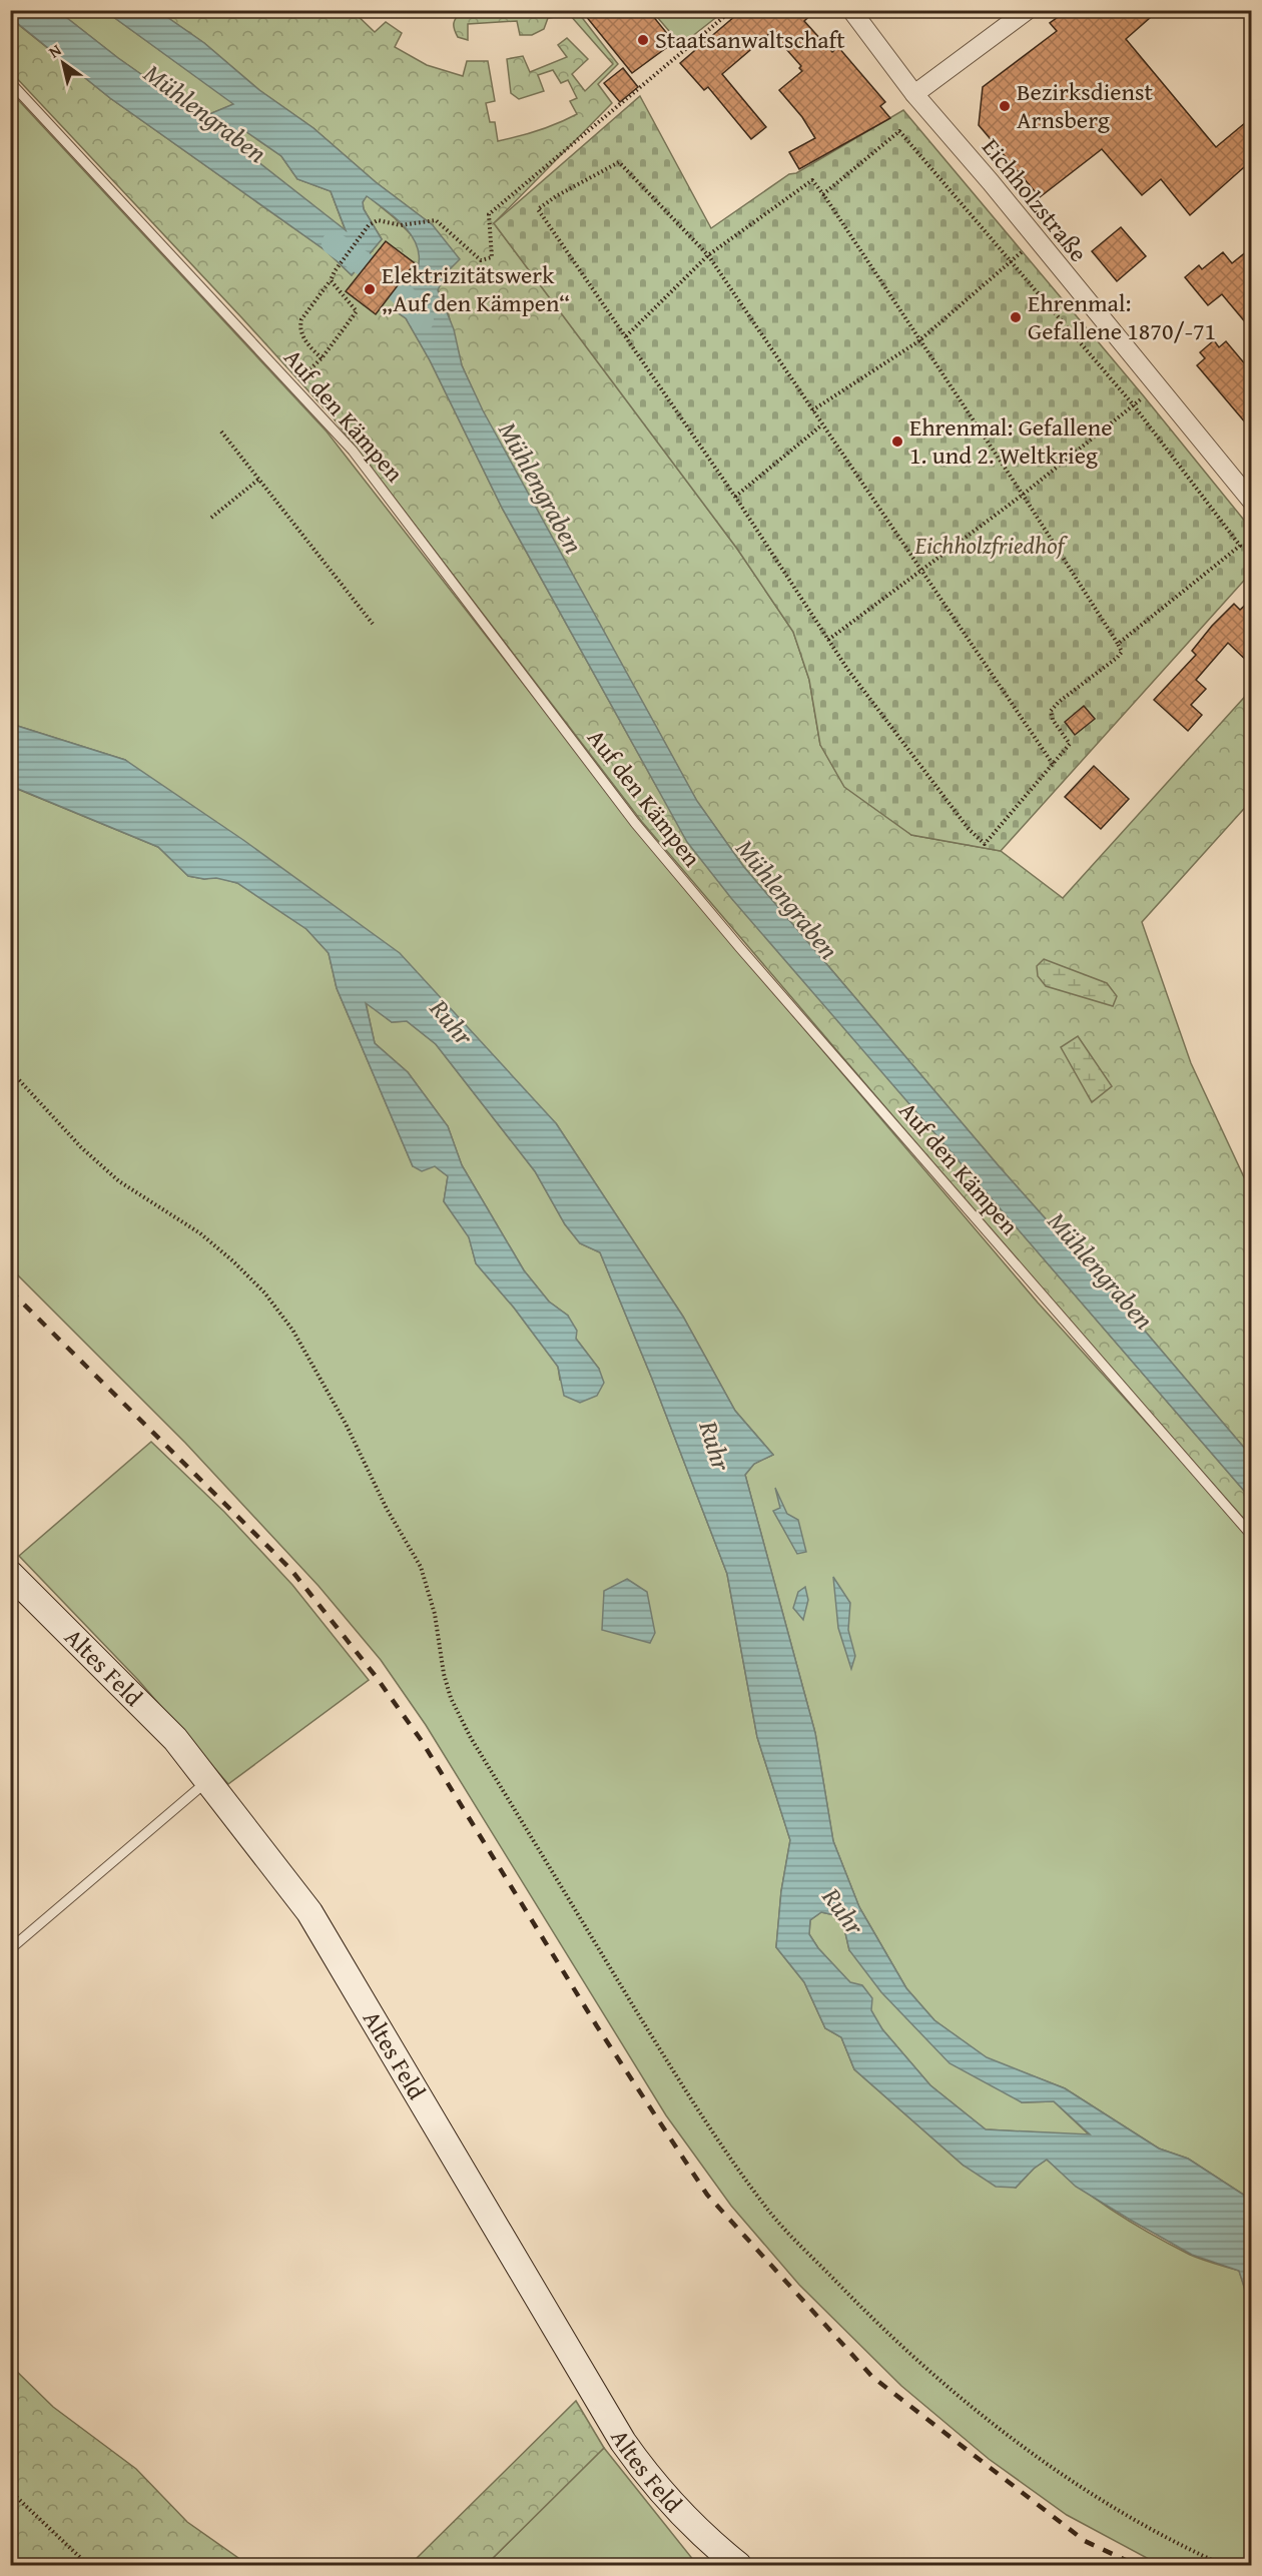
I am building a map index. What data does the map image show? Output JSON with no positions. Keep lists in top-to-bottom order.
{
  "streets": {
    "main road": ["Altes Feld"],
    "street": ["Eichholzstraße"],
    "lane": ["Auf den Kämpen"]
  },
  "water": ["Mühlengraben", "Ruhr"],
  "parks": ["Eichholzfriedhof"],
  "places": [
    "Staatsanwaltschaft",
    "Bezirksdienst Arnsberg",
    "Elektrizitätswerk „Auf den Kämpen“",
    "Ehrenmal: Gefallene 1870/-71",
    "Ehrenmal: Gefallene 1. und 2. Weltkrieg"
  ],
  "north": "top left"
}
